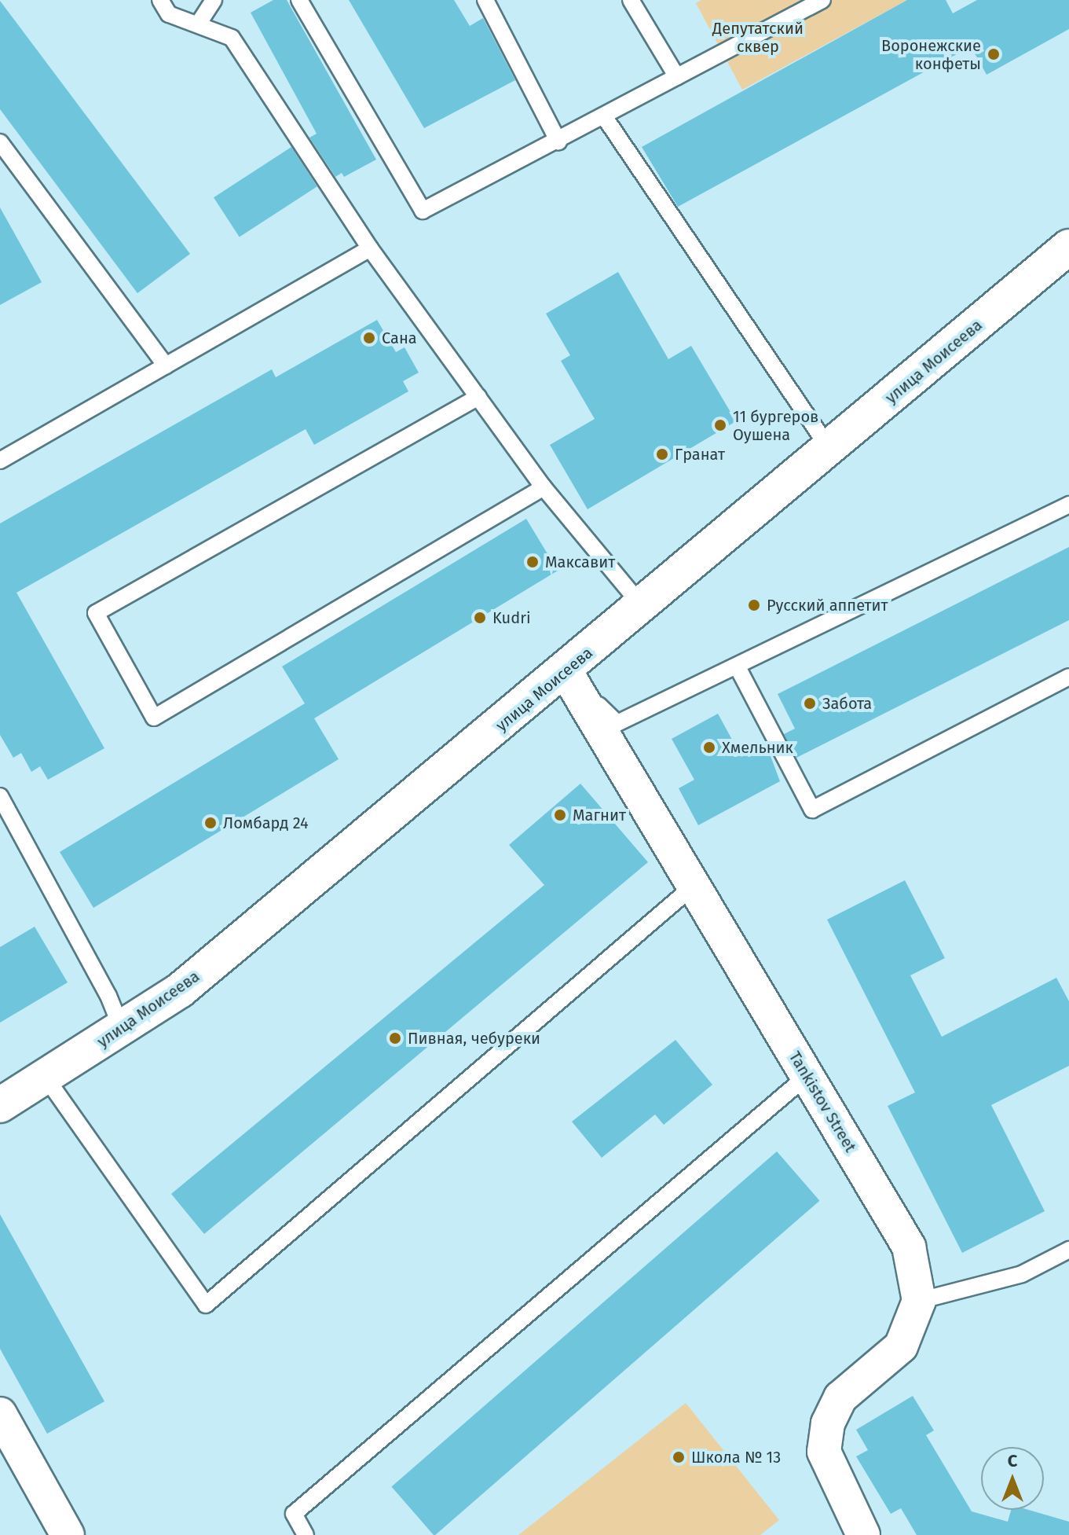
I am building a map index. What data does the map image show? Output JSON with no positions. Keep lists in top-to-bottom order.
{
  "streets": {
    "street": ["улица Моисеева", "Tankistov Street"]
  },
  "crossings": [
    ["улица Моисеева", "Tankistov Street"]
  ],
  "parks": ["Депутатский сквер"],
  "places": [
    "Воронежские конфеты",
    "Сана",
    "11 бургеров Оушена",
    "Гранат",
    "Максавит",
    "Русский аппетит",
    "Kudri",
    "Забота",
    "Хмельник",
    "Магнит",
    "Ломбард 24",
    "Пивная, чебуреки",
    "Школа № 13"
  ],
  "north": "top"
}
